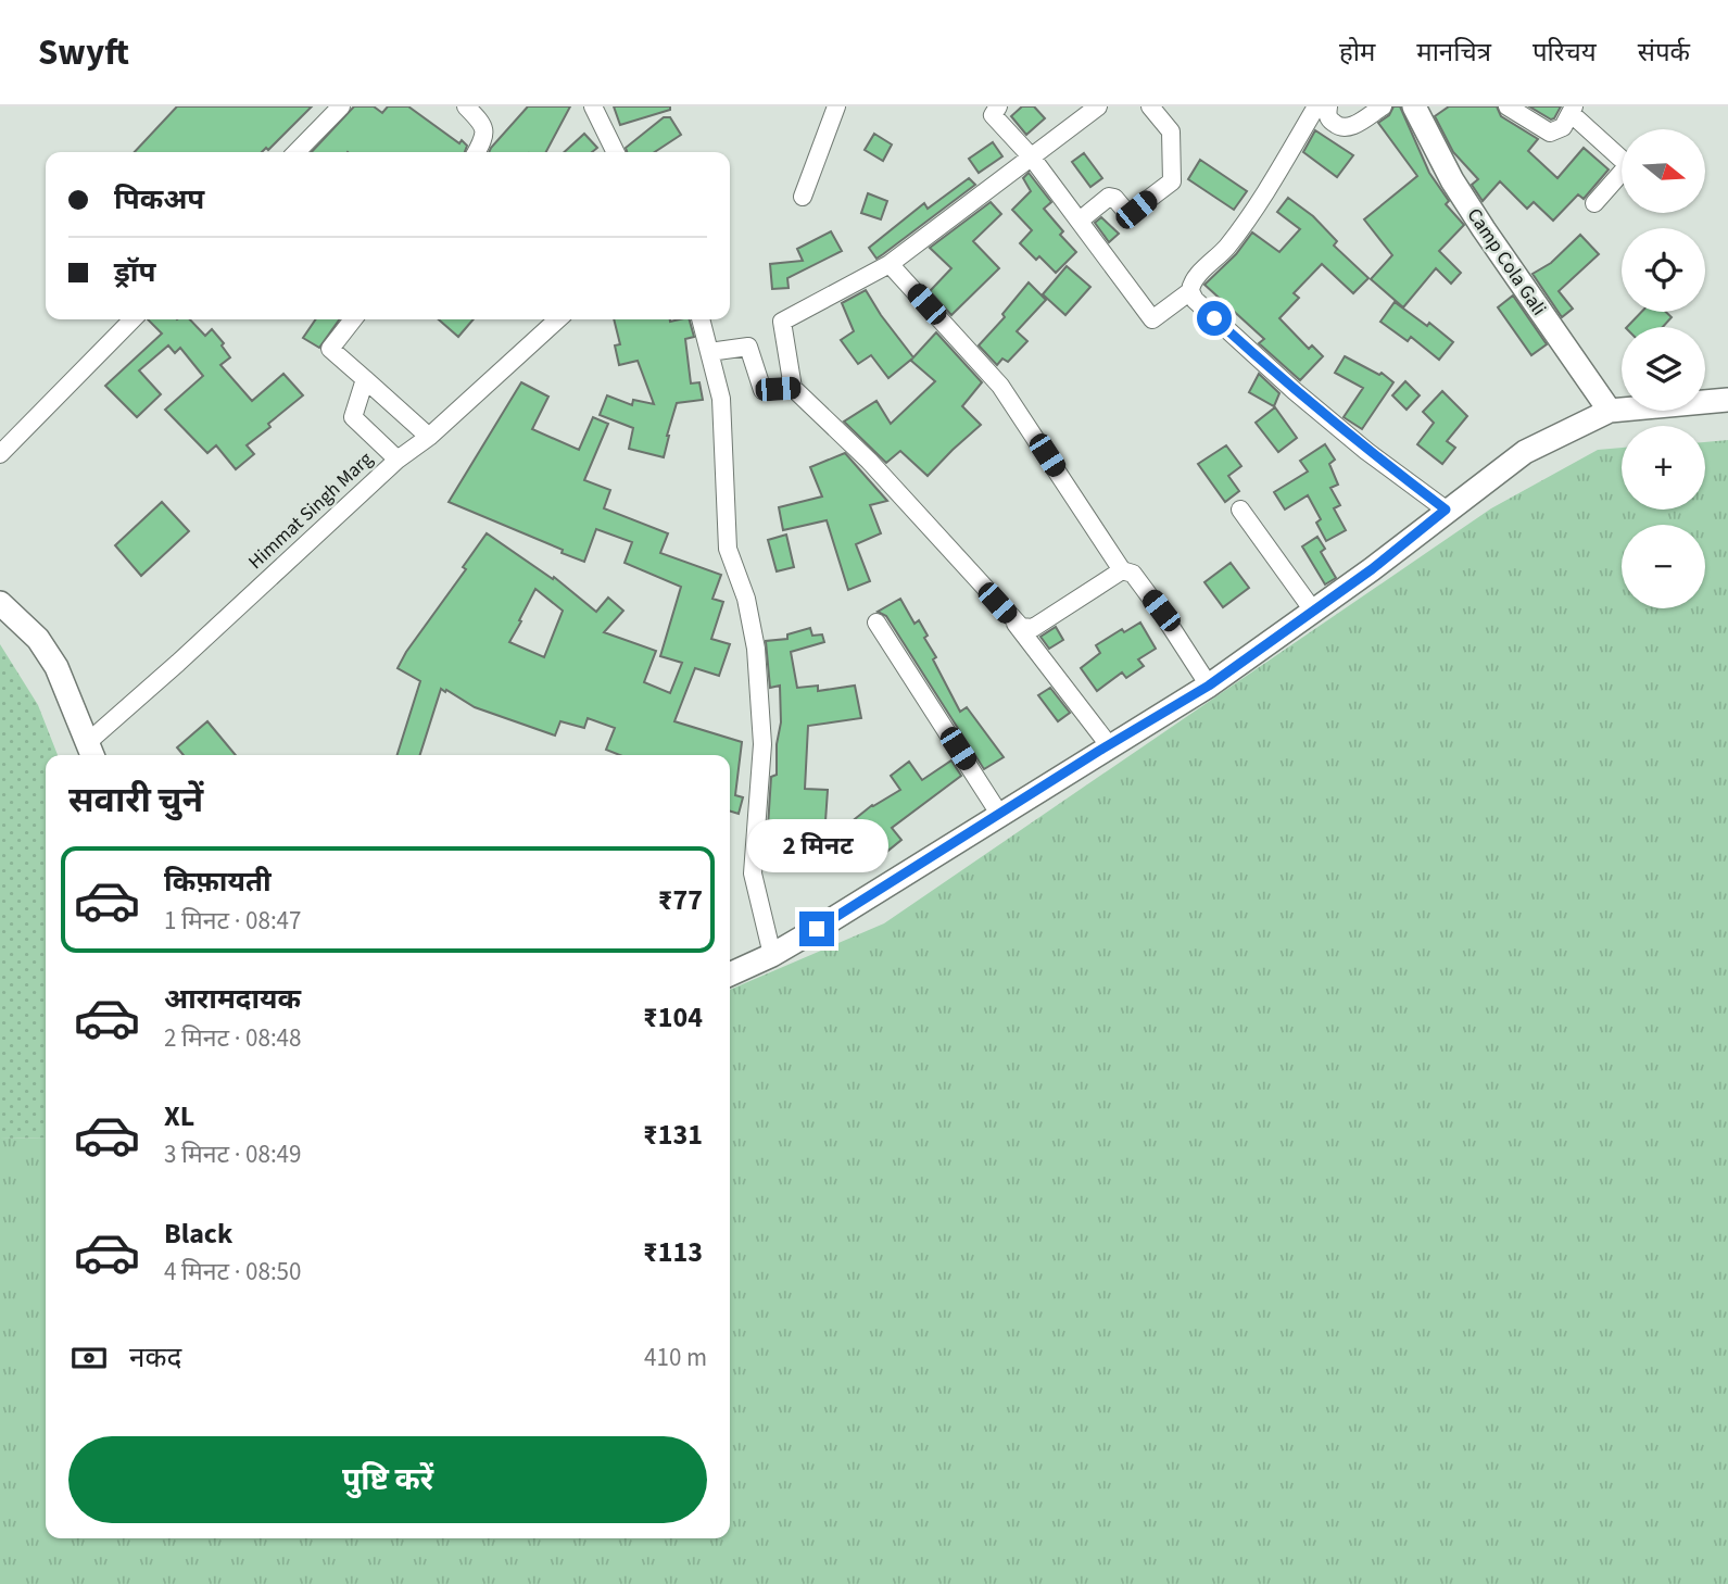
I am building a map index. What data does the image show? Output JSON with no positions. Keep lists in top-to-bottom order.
{
  "streets": {
    "street": ["Camp Cola Gali", "Himmat Singh Marg"]
  },
  "north": "right",
  "page": {
    "header": "Swyft",
    "nav": [
      "होम",
      "मानचित्र",
      "परिचय",
      "संपर्क"
    ],
    "map_buttons": ["+", "−"],
    "banner": ["पिकअप", "ड्रॉप"],
    "heading": "सवारी चुनें",
    "bubble": "2 मिनट",
    "list": [
      {
        "name": "किफ़ायती",
        "note": "1 मिनट · 08:47",
        "value": "₹77"
      },
      {
        "name": "आरामदायक",
        "note": "2 मिनट · 08:48",
        "value": "₹104"
      },
      {
        "name": "XL",
        "note": "3 मिनट · 08:49",
        "value": "₹131"
      },
      {
        "name": "Black",
        "note": "4 मिनट · 08:50",
        "value": "₹113"
      }
    ],
    "pay": ["नकद", "410 m"],
    "buttons": "पुष्टि करें"
  }
}
